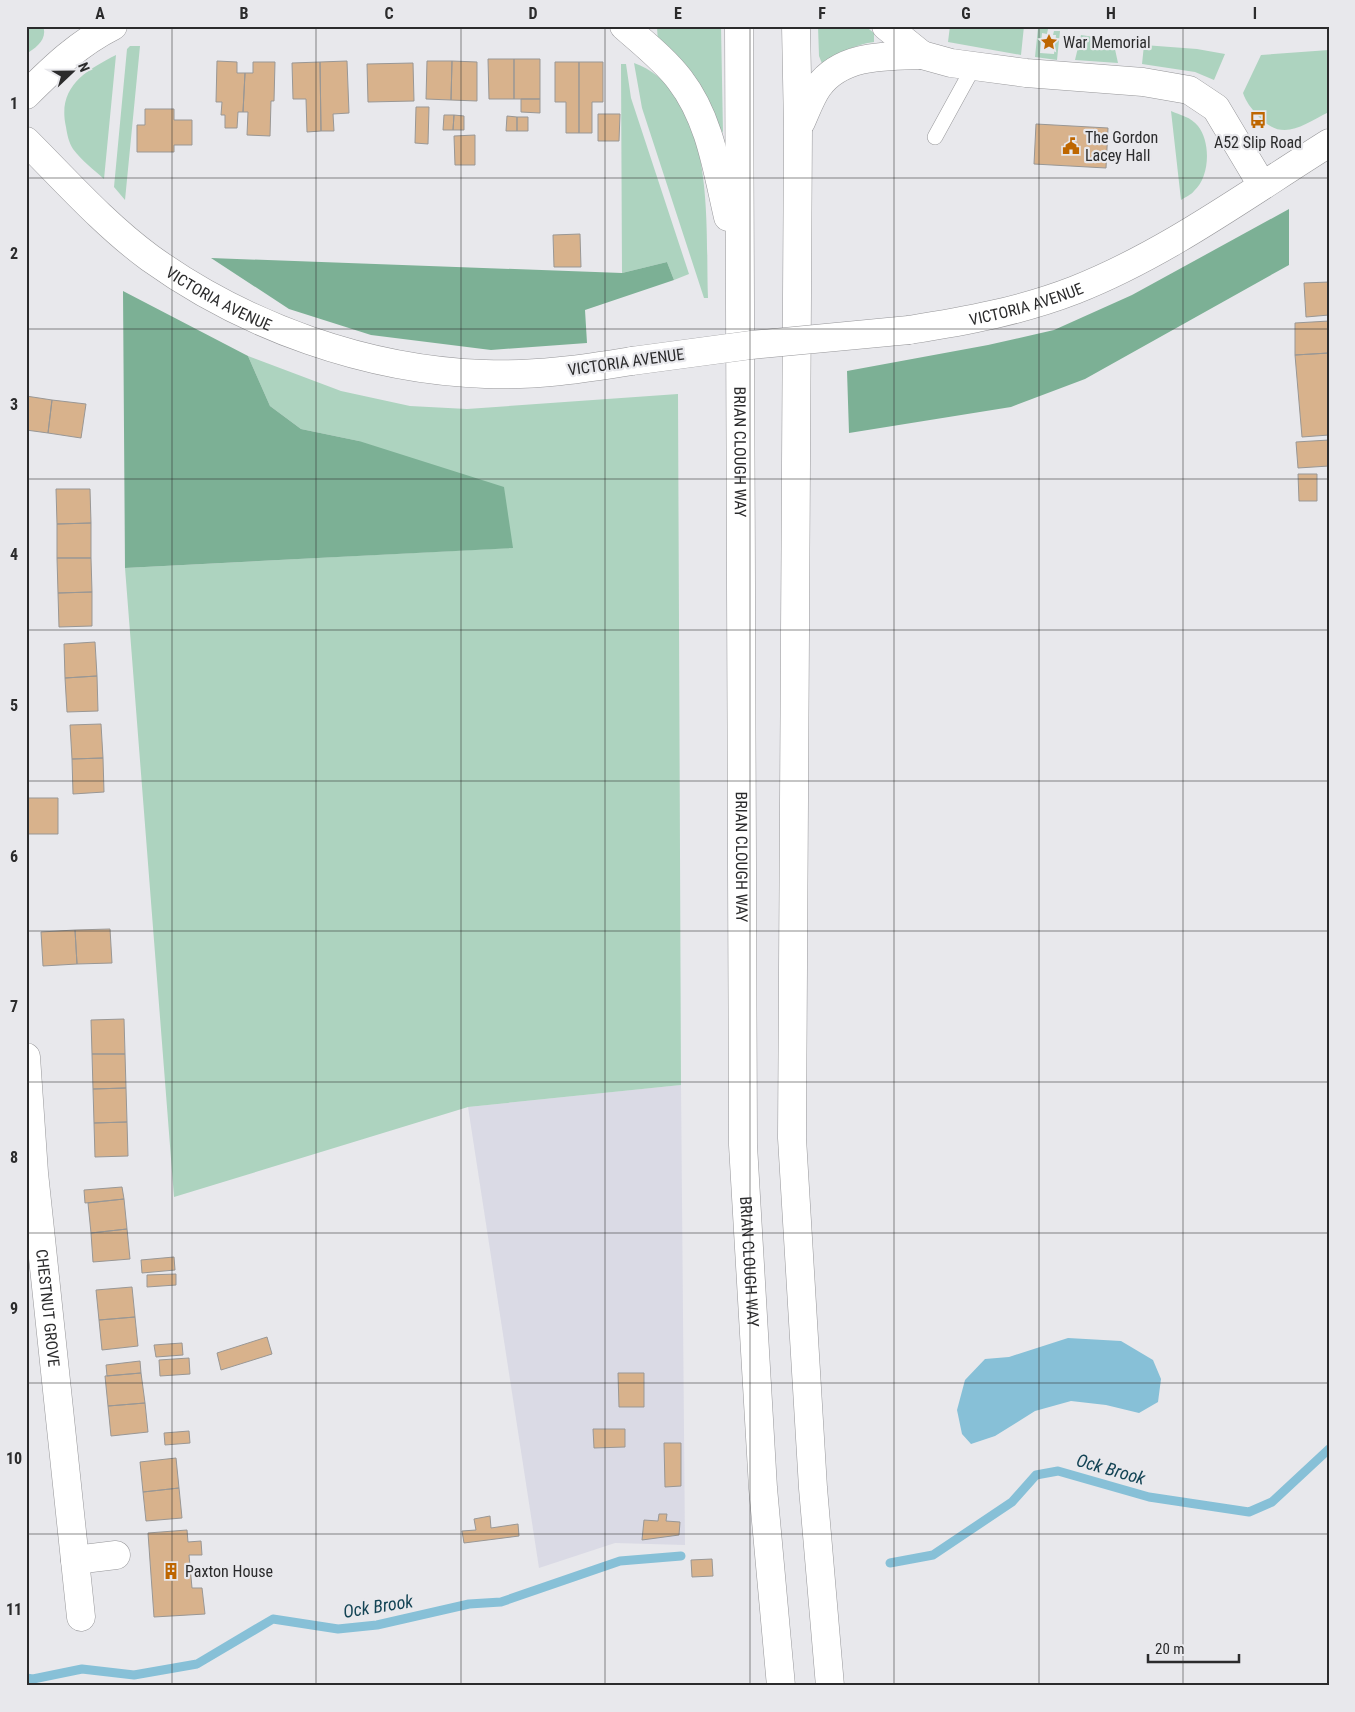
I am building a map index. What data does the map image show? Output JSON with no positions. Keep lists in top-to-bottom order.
{
  "streets": {
    "main road": ["VICTORIA AVENUE", "BRIAN CLOUGH WAY", "CHESTNUT GROVE"]
  },
  "water": ["Ock Brook"],
  "places": {
    "place": ["War Memorial"],
    "bus stop": ["A52 Slip Road"],
    "public building": ["The Gordon Lacey Hall"],
    "building": ["Paxton House"]
  },
  "scale_bar": "20 m",
  "north": "right",
  "grid": {
    "columns": [
      "A",
      "B",
      "C",
      "D",
      "E",
      "F",
      "G",
      "H",
      "I"
    ],
    "rows": [
      "1",
      "2",
      "3",
      "4",
      "5",
      "6",
      "7",
      "8",
      "9",
      "10",
      "11"
    ]
  }
}
